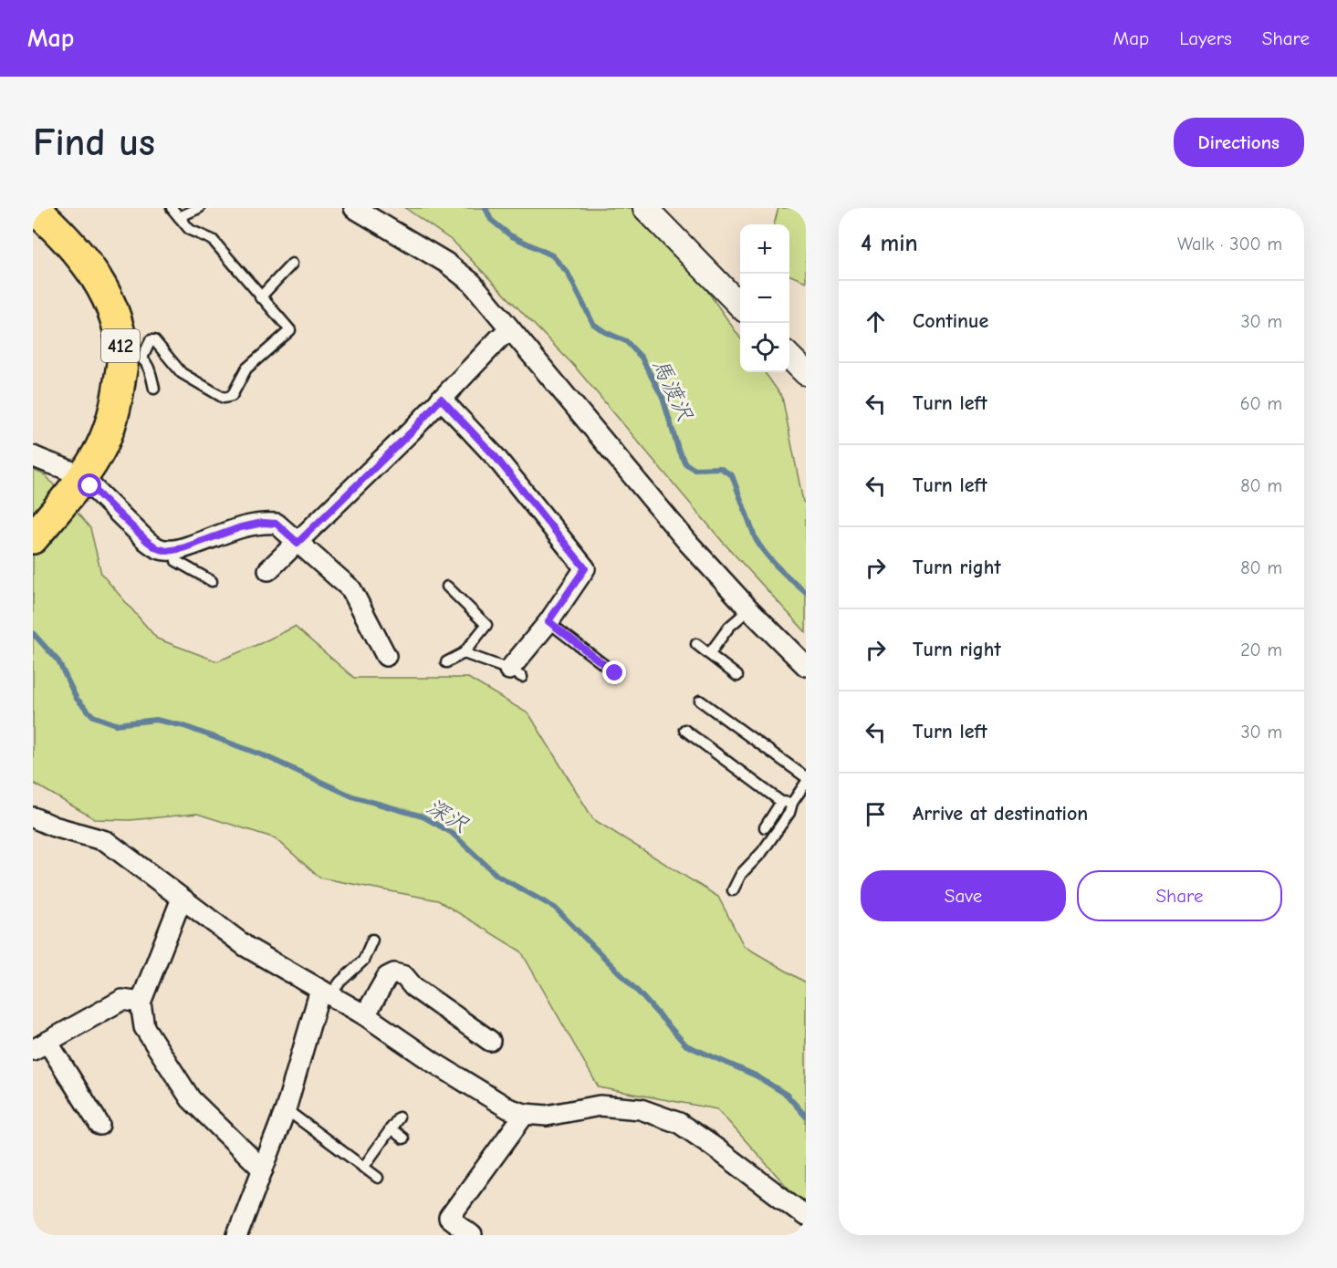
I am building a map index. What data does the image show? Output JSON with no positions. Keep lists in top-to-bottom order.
{
  "streets": {
    "highway": ["412"]
  },
  "water": ["馬渡沢", "深沢"],
  "page": {
    "header": "Map",
    "nav": ["Map", "Layers", "Share"],
    "buttons": [
      "Directions",
      ["Save", "Share"]
    ],
    "title": "Find us",
    "heading": ["4 min", "Walk · 300 m"],
    "map_buttons": ["+", "−"],
    "list": [
      ["Continue", "30 m"],
      ["Turn left", "60 m"],
      ["Turn left", "80 m"],
      ["Turn right", "80 m"],
      ["Turn right", "20 m"],
      ["Turn left", "30 m"],
      "Arrive at destination"
    ]
  }
}
